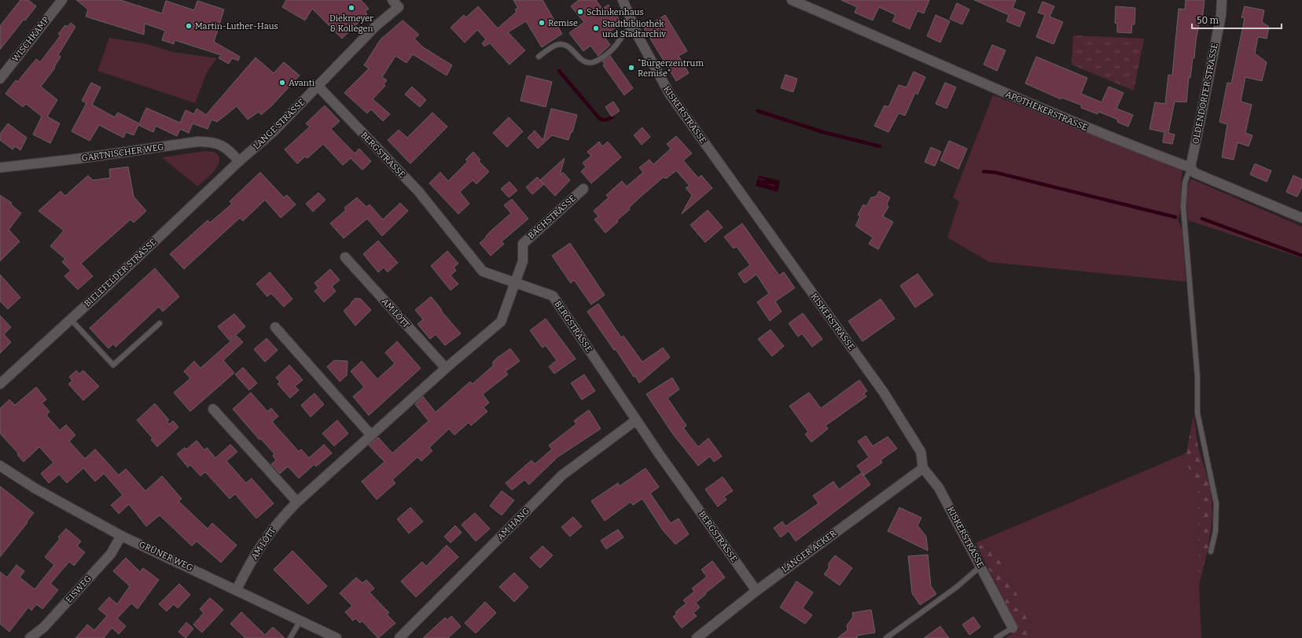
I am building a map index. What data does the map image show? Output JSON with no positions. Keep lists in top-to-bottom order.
{
  "streets": {
    "street": [
      "WISCHKAMP",
      "OLDENDORFER STRASSE",
      "APOTHEKERSTRASSE",
      "KISKERSTRASSE",
      "LANGE STRASSE",
      "GARTNISCHER WEG",
      "BERGSTRASSE",
      "BACHSTRASSE",
      "BIELEFELDER STRASSE",
      "AM LÖTT",
      "AM HANG",
      "LANGER ACKER",
      "GRÜNER WEG",
      "EISWEG"
    ]
  },
  "crossings": [
    ["OLDENDORFER STRASSE", "APOTHEKERSTRASSE"],
    ["KISKERSTRASSE", "LANGER ACKER"],
    ["LANGE STRASSE", "GARTNISCHER WEG"],
    ["LANGE STRASSE", "BERGSTRASSE"],
    ["LANGE STRASSE", "BIELEFELDER STRASSE"],
    ["GARTNISCHER WEG", "BIELEFELDER STRASSE"],
    ["BERGSTRASSE", "BACHSTRASSE"],
    ["BERGSTRASSE", "AM LÖTT"],
    ["BERGSTRASSE", "AM HANG"],
    ["BERGSTRASSE", "LANGER ACKER"],
    ["BACHSTRASSE", "AM LÖTT"],
    ["AM LÖTT", "GRÜNER WEG"],
    ["GRÜNER WEG", "EISWEG"]
  ],
  "places": [
    "Diekmeyer & Kollegen",
    "Schinkenhaus",
    "Remise",
    "Martin-Luther-Haus",
    "Stadtbibliothek und Stadtarchiv",
    "\"Bürgerzentrum Remise\"",
    "Avanti"
  ],
  "scale_bar": "50 m"
}
